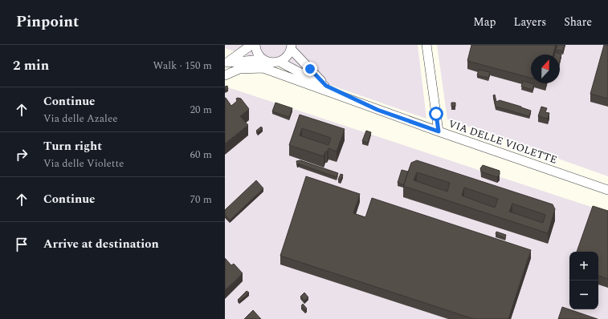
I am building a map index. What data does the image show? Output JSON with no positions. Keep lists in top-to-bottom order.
{
  "streets": {
    "street": ["VIA DELLE VIOLETTE"]
  },
  "north": "top",
  "page": {
    "header": "Pinpoint",
    "nav": ["Map", "Layers", "Share"],
    "heading": ["2 min", "Walk · 150 m"],
    "list": [
      ["Continue", "Via delle Azalee", "20 m"],
      ["Turn right", "Via delle Violette", "60 m"],
      ["Continue", "70 m"],
      "Arrive at destination"
    ],
    "map_buttons": ["+", "−"]
  }
}
